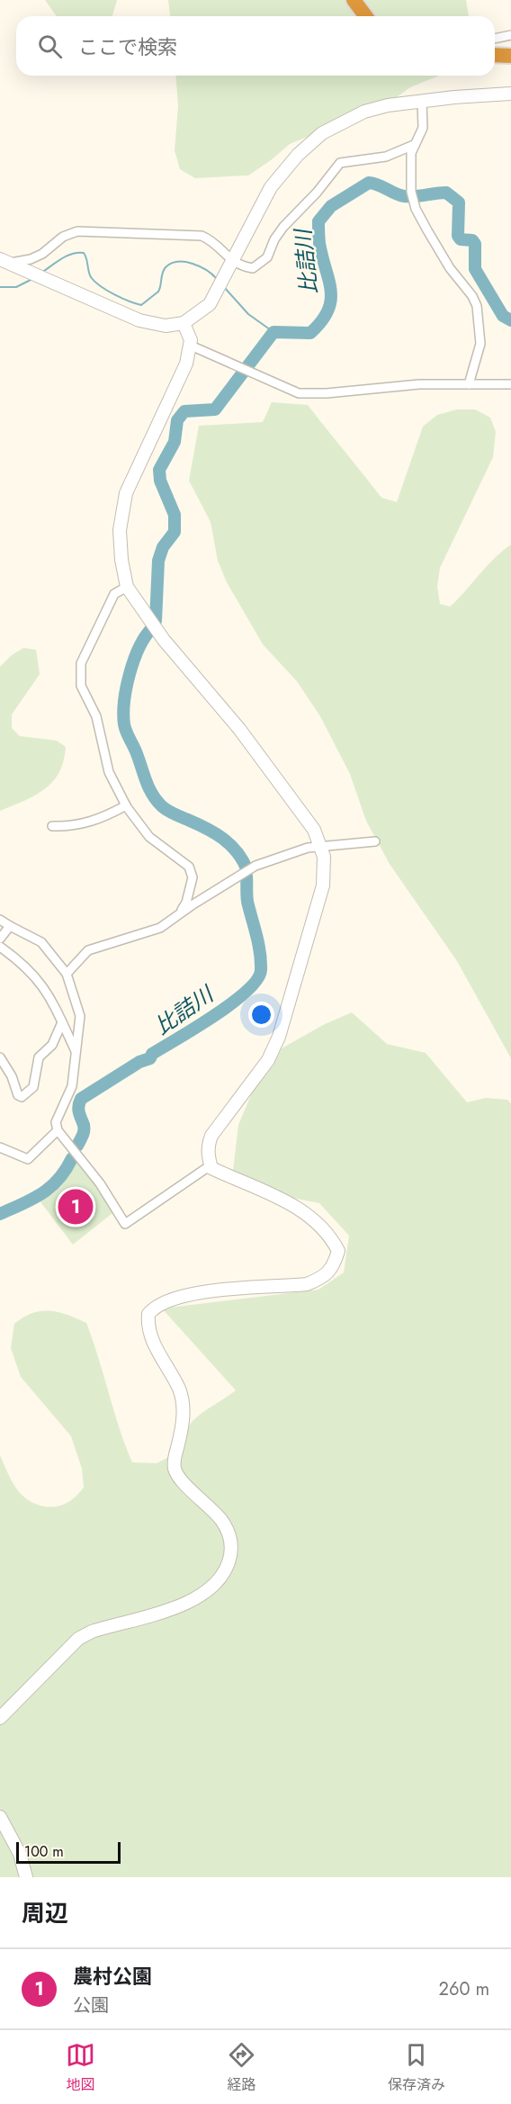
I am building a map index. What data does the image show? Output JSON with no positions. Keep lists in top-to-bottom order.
{
  "water": ["比詰川"],
  "scale_bar": "100 m",
  "page": {
    "search": "ここで検索",
    "pins": "1",
    "scale": "100 m",
    "heading": "周辺",
    "list": [
      {
        "mark": "1",
        "name": "農村公園",
        "note": "公園",
        "value": "260 m"
      }
    ],
    "nav": ["地図", "経路", "保存済み"]
  }
}
